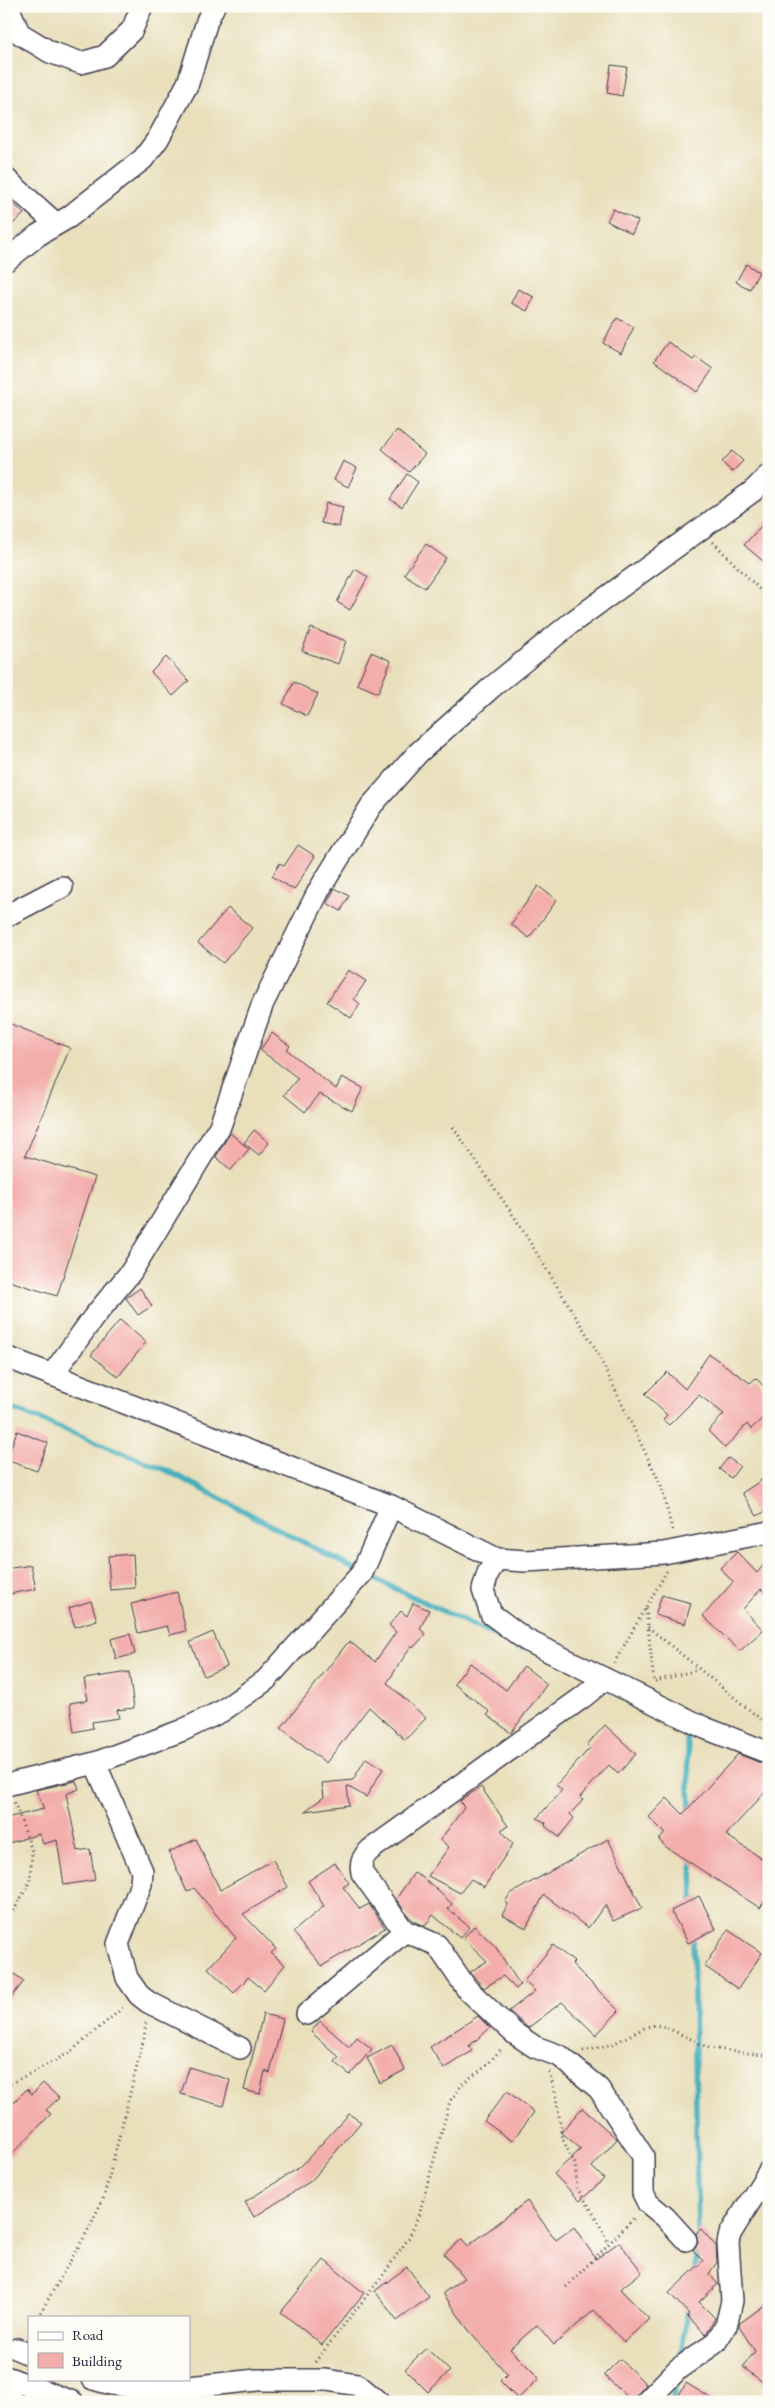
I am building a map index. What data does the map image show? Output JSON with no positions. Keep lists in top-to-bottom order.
{
  "legend": ["Road", "Building"]
}
